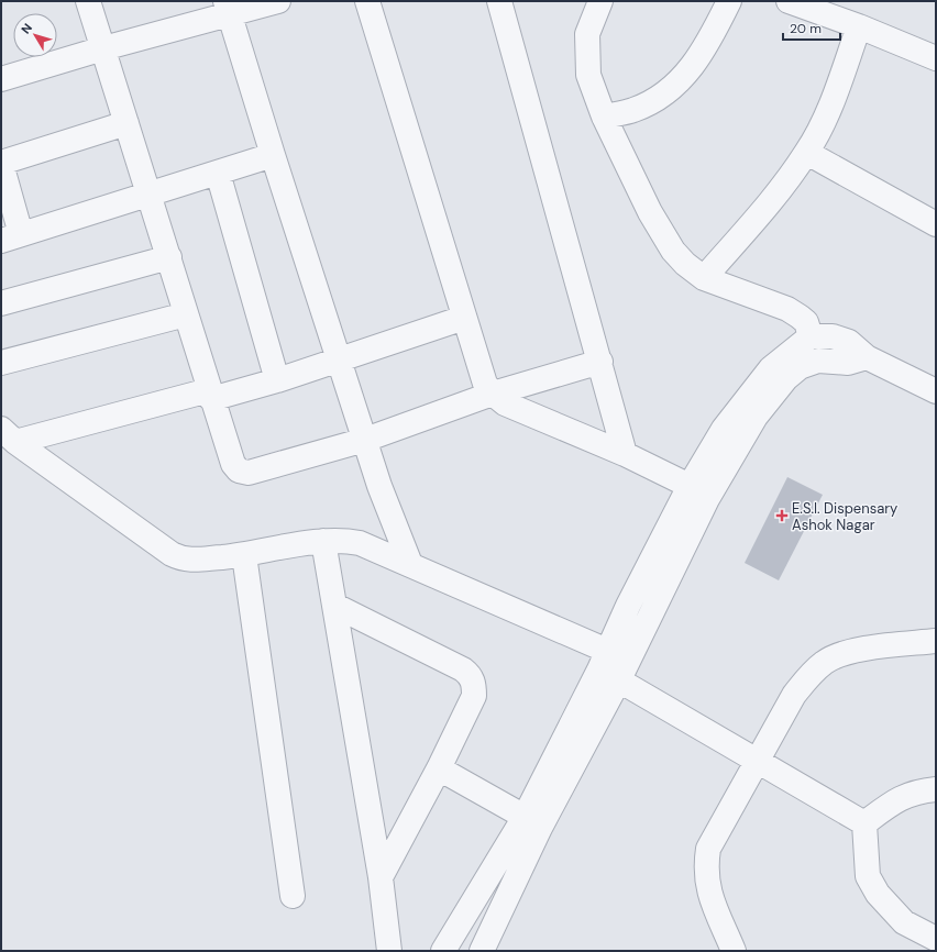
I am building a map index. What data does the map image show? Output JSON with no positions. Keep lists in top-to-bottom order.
{
  "places": {
    "health": ["E.S.I. Dispensary Ashok Nagar"]
  },
  "scale_bar": "20 m",
  "north": "top left"
}
